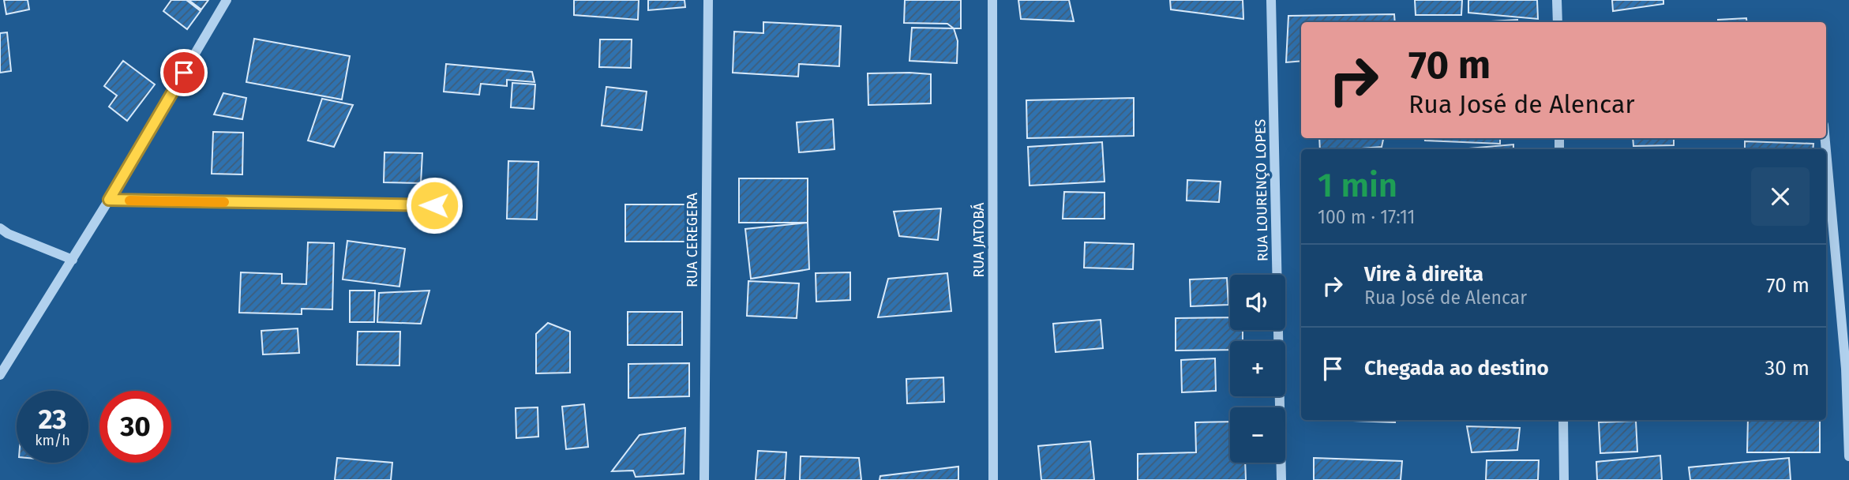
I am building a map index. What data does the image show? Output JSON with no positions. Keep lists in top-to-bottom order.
{
  "streets": {
    "street": ["RUA LOURENÇO LOPES", "RUA CEREGERA", "RUA JATOBÁ"]
  },
  "page": {
    "turn": ["70 m", "Rua José de Alencar"],
    "heading": ["1 min", "100 m · 17:11"],
    "list": [
      {
        "name": "Vire à direita",
        "note": "Rua José de Alencar",
        "value": "70 m"
      },
      {
        "name": "Chegada ao destino",
        "value": "30 m"
      }
    ],
    "map_buttons": ["+", "−"],
    "speed": "23 km/h",
    "limit": "30"
  }
}
